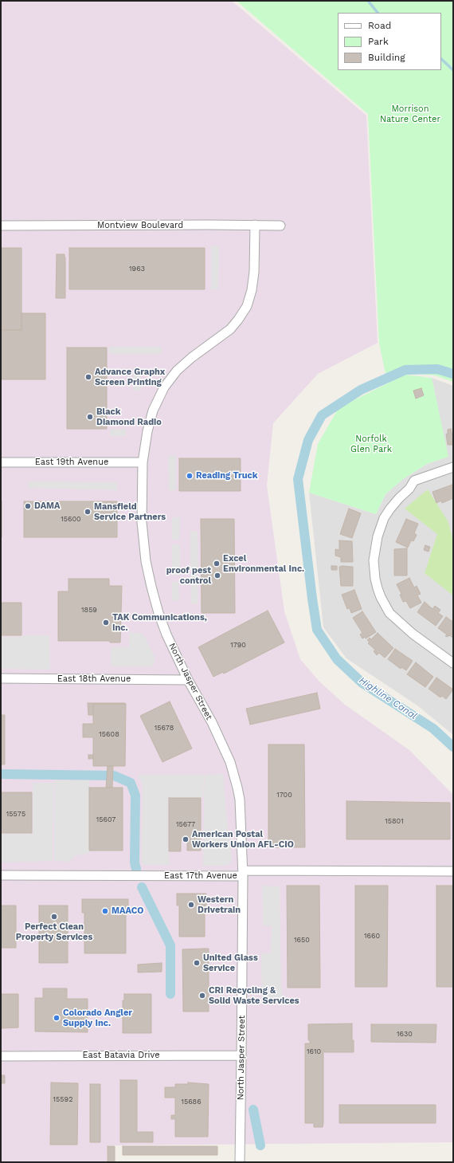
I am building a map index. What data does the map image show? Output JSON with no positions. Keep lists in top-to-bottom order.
{
  "streets": {
    "street": [
      "Montview Boulevard",
      "East 19th Avenue",
      "East 18th Avenue",
      "North Jasper Street",
      "East 17th Avenue",
      "East Batavia Drive"
    ]
  },
  "crossings": [
    ["Montview Boulevard", "North Jasper Street"],
    ["East 19th Avenue", "North Jasper Street"],
    ["East 18th Avenue", "North Jasper Street"],
    ["North Jasper Street", "East 17th Avenue"],
    ["North Jasper Street", "East Batavia Drive"]
  ],
  "water": ["Highline Canal"],
  "parks": ["Morrison Nature Center", "Norfolk Glen Park"],
  "places": [
    "Advance Graphx Screen Printing",
    "Black Diamond Radio",
    "Reading Truck",
    "DAMA",
    "Mansfield Service Partners",
    "Excel Environmental Inc.",
    "proof pest control",
    "TAK Communications, Inc.",
    "American Postal Workers Union AFL-CIO",
    "Western Drivetrain",
    "MAACO",
    "Perfect Clean Property Services",
    "United Glass Service",
    "CRI Recycling & Solid Waste Services",
    "Colorado Angler Supply Inc."
  ],
  "house_numbers": [
    "1963",
    "15600",
    "1859",
    "1790",
    "15678",
    "15608",
    "1700",
    "15575",
    "15607",
    "15801",
    "15677",
    "1660",
    "1650",
    "1630",
    "1610",
    "15592",
    "15686"
  ],
  "legend": ["Road", "Park", "Building"]
}
